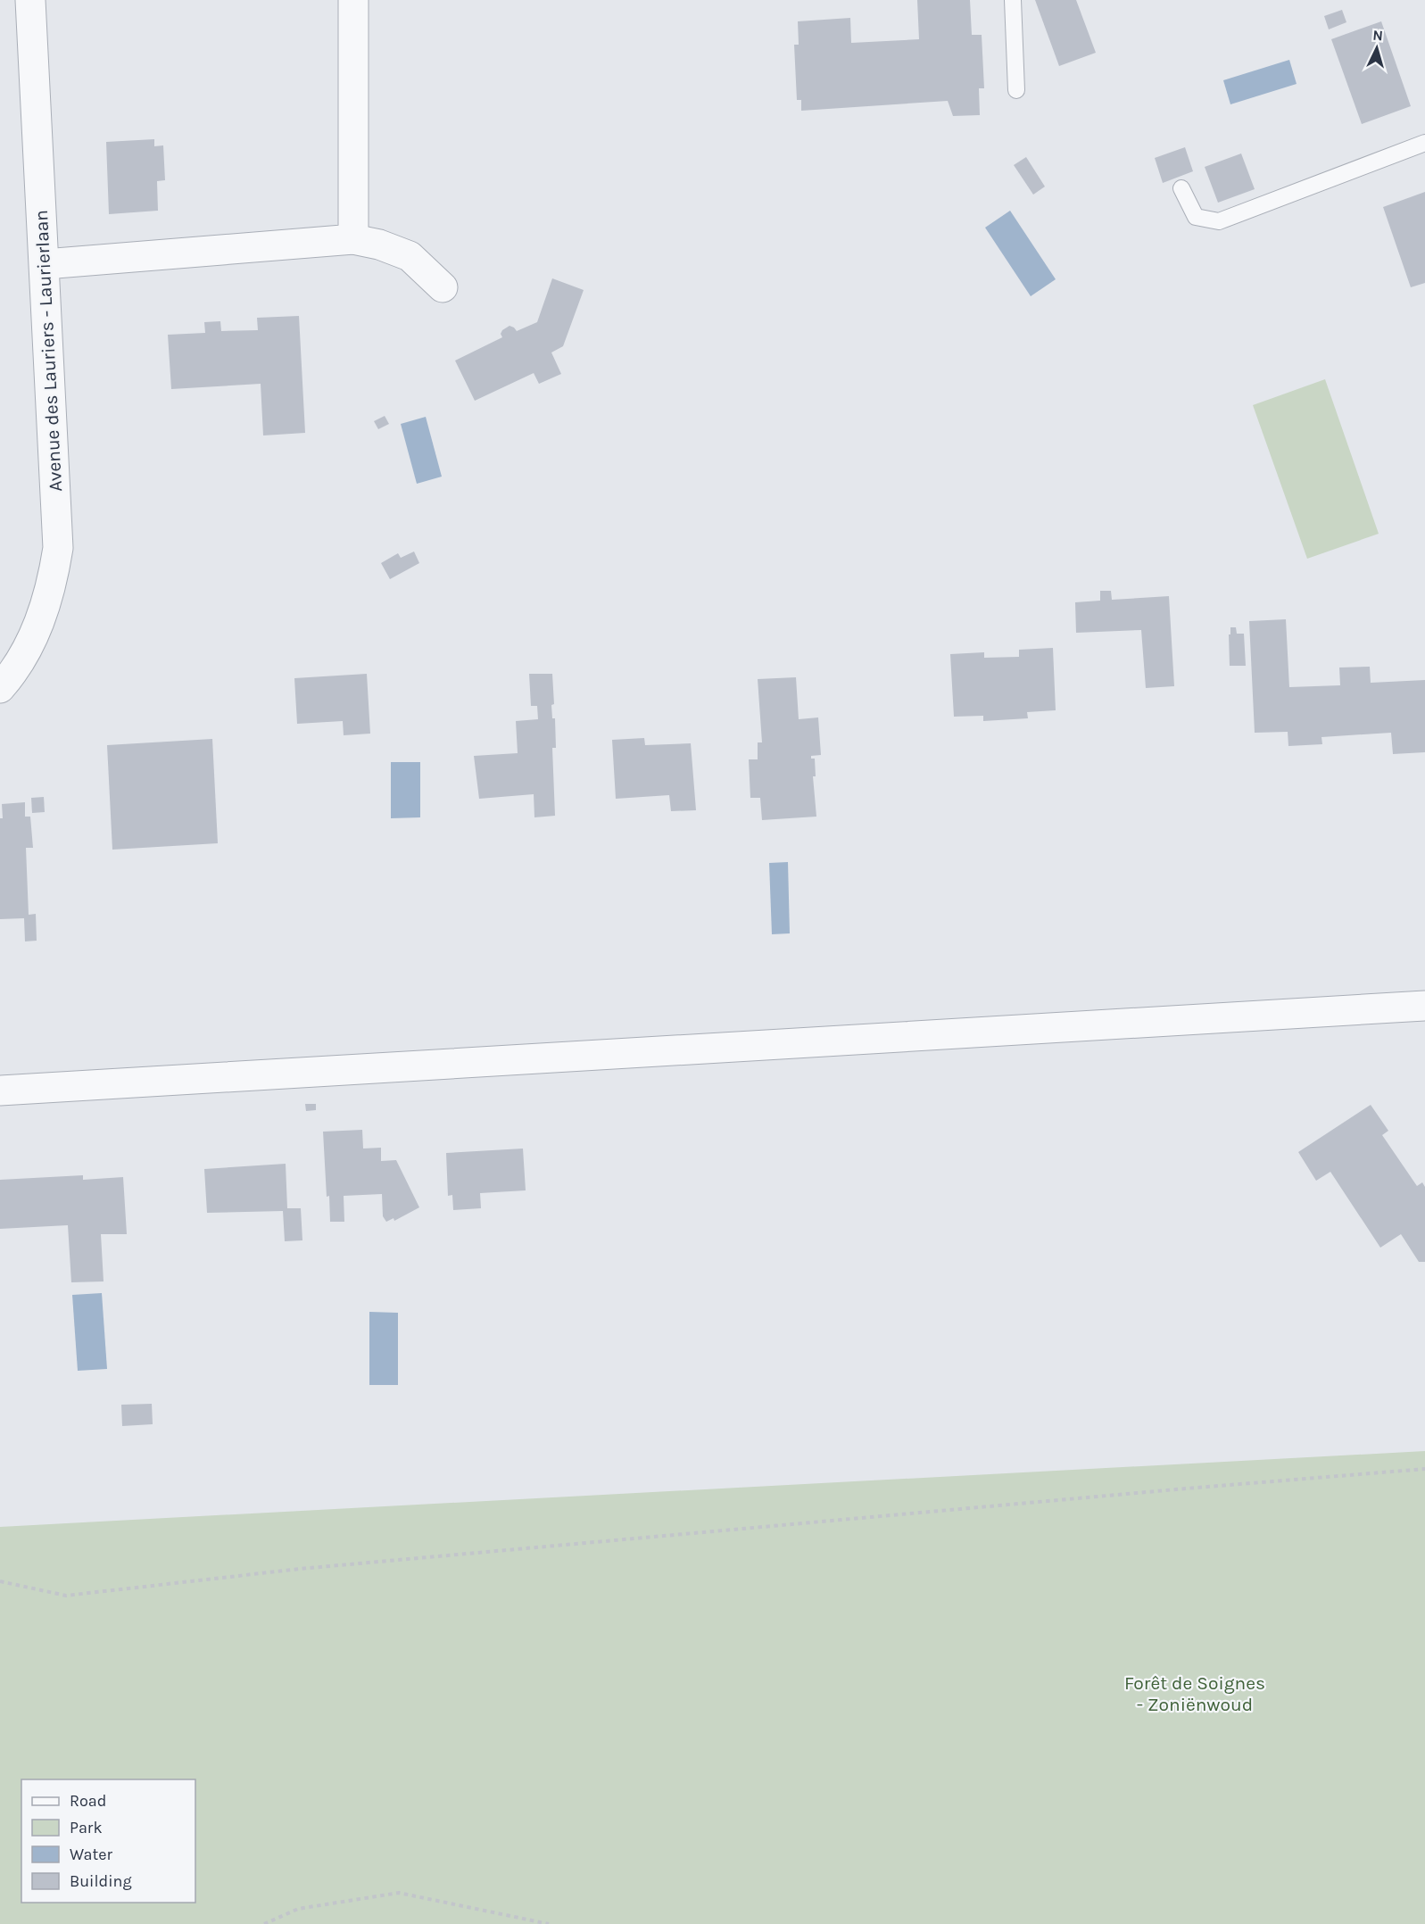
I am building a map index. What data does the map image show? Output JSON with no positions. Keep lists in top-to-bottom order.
{
  "streets": {
    "street": ["Avenue des Lauriers - Laurierlaan"]
  },
  "parks": ["Forêt de Soignes - Zoniënwoud"],
  "legend": [
    "Road",
    "Park",
    "Water",
    "Building"
  ],
  "north": "top"
}
